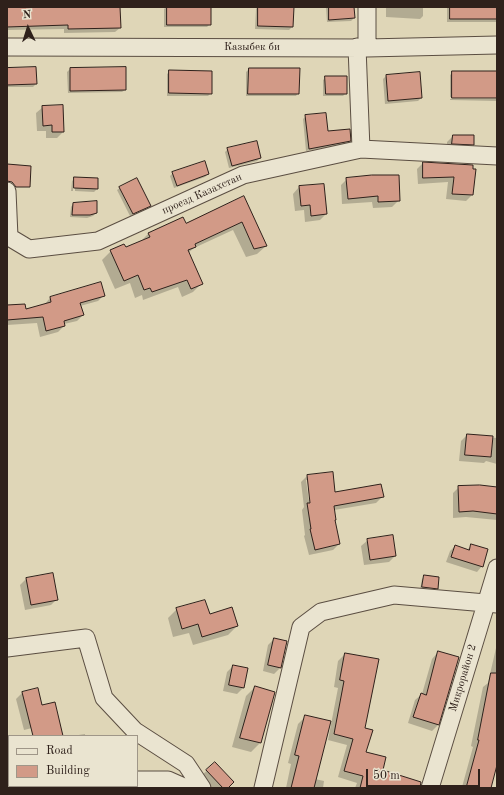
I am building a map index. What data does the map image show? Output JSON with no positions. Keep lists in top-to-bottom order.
{
  "streets": {
    "street": ["Казыбек би", "проезд Казахстан", "Микрорайон 2"]
  },
  "legend": ["Road", "Building"],
  "scale_bar": "50 m",
  "north": "top"
}
